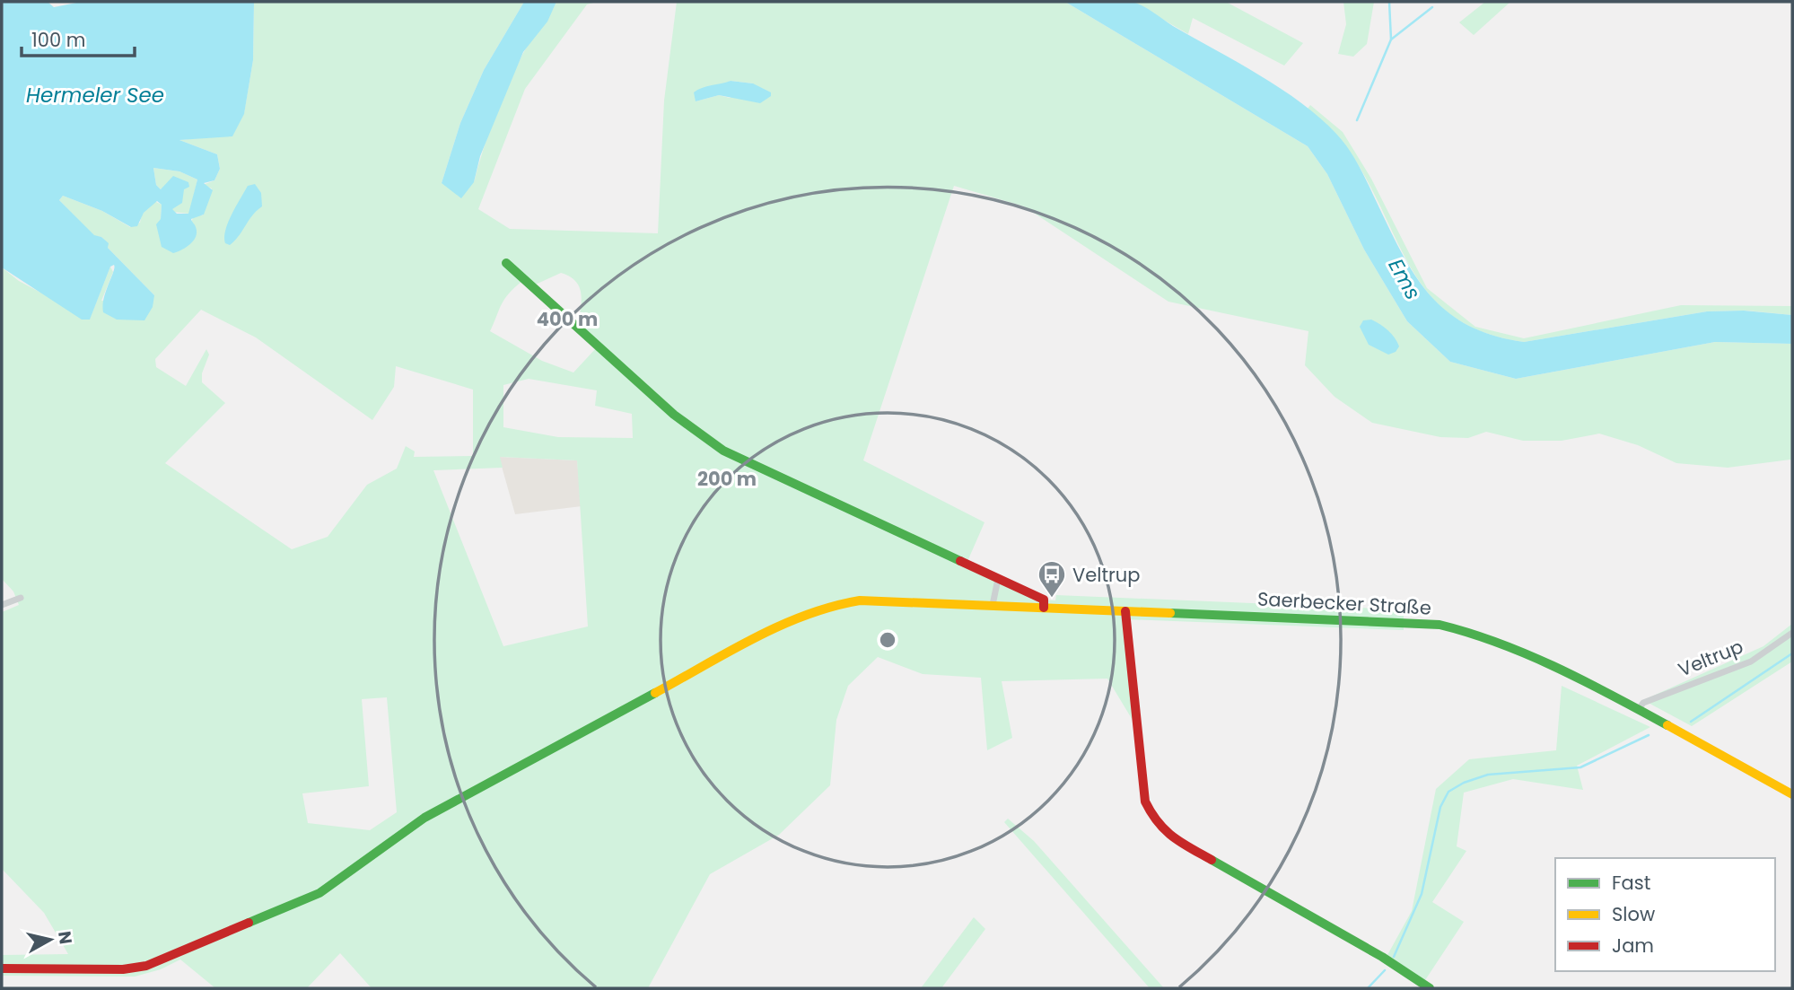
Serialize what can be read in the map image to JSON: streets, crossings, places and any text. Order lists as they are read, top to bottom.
{
  "streets": {
    "main road": ["Saerbecker Straße"],
    "street": ["Veltrup"]
  },
  "crossings": [
    ["Saerbecker Straße", "Veltrup"]
  ],
  "water": ["Hermeler See", "Ems"],
  "places": {
    "bus stop": ["Veltrup"]
  },
  "legend": ["Fast", "Slow", "Jam"],
  "scale_bar": "100 m",
  "north": "right",
  "rings": ["400 m", "200 m"]
}
